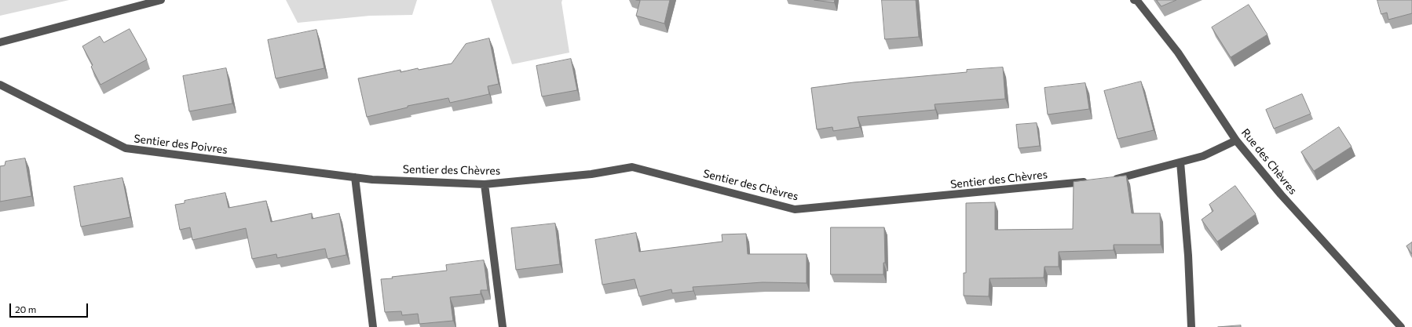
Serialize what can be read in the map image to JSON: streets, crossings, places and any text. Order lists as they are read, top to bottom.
{
  "streets": {
    "street": ["Sentier des Poivres", "Rue des Chèvres", "Sentier des Chèvres"]
  },
  "crossings": [
    ["Sentier des Poivres", "Sentier des Chèvres"]
  ],
  "scale_bar": "20 m"
}
